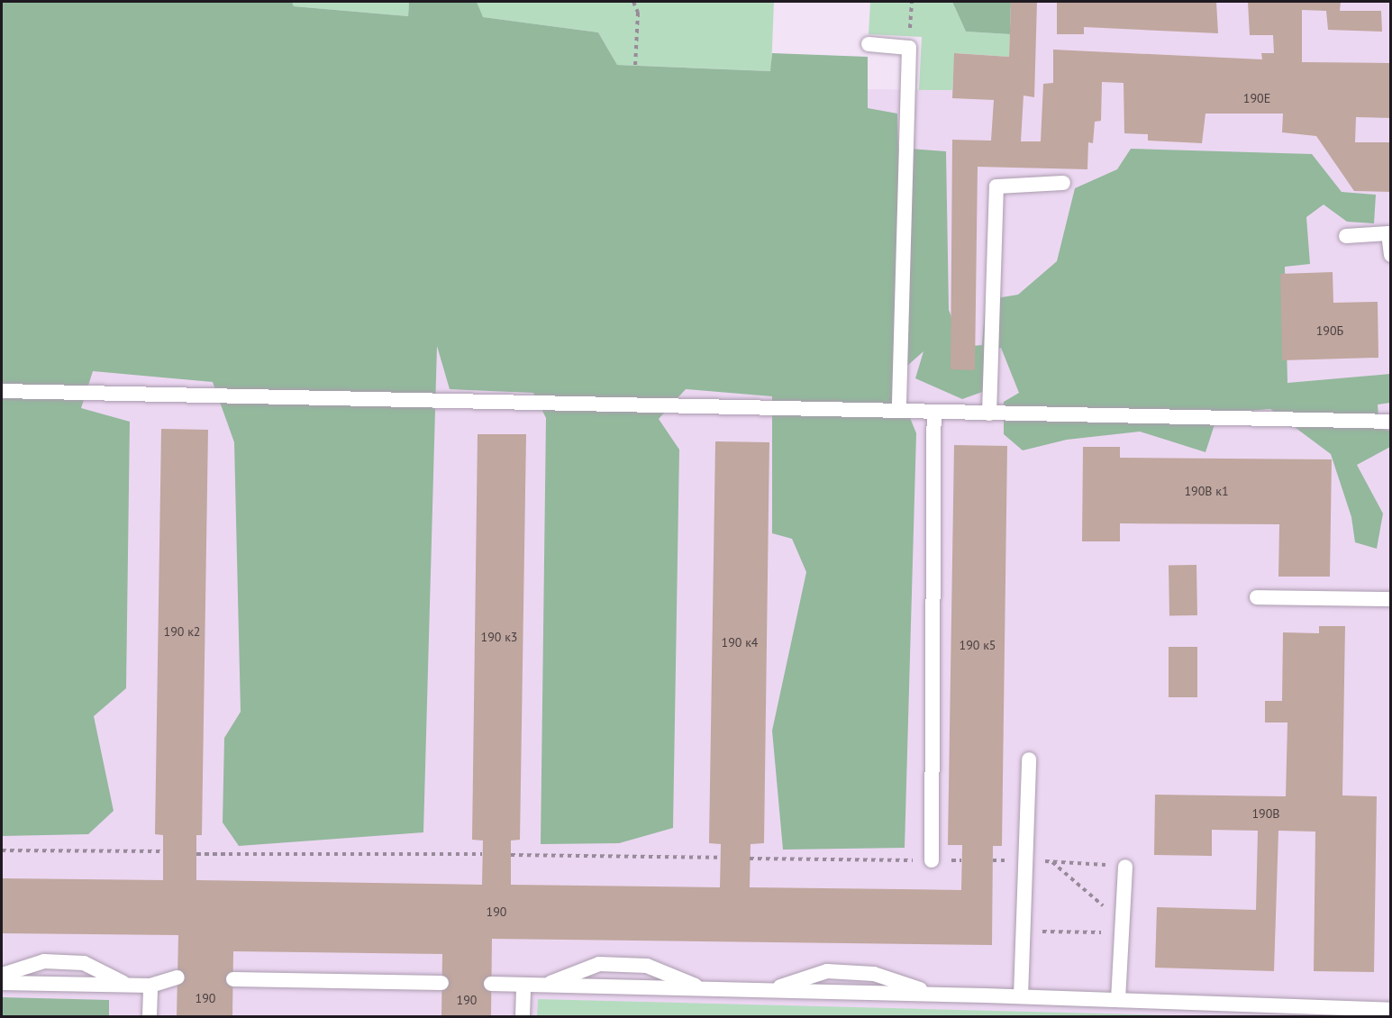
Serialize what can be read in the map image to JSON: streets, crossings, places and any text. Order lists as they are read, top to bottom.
{
  "house_numbers": [
    "190Е",
    "190Б",
    "190В к1",
    "190 к2",
    "190 к3",
    "190 к4",
    "190 к5",
    "190В",
    "190",
    "190",
    "190"
  ]
}
